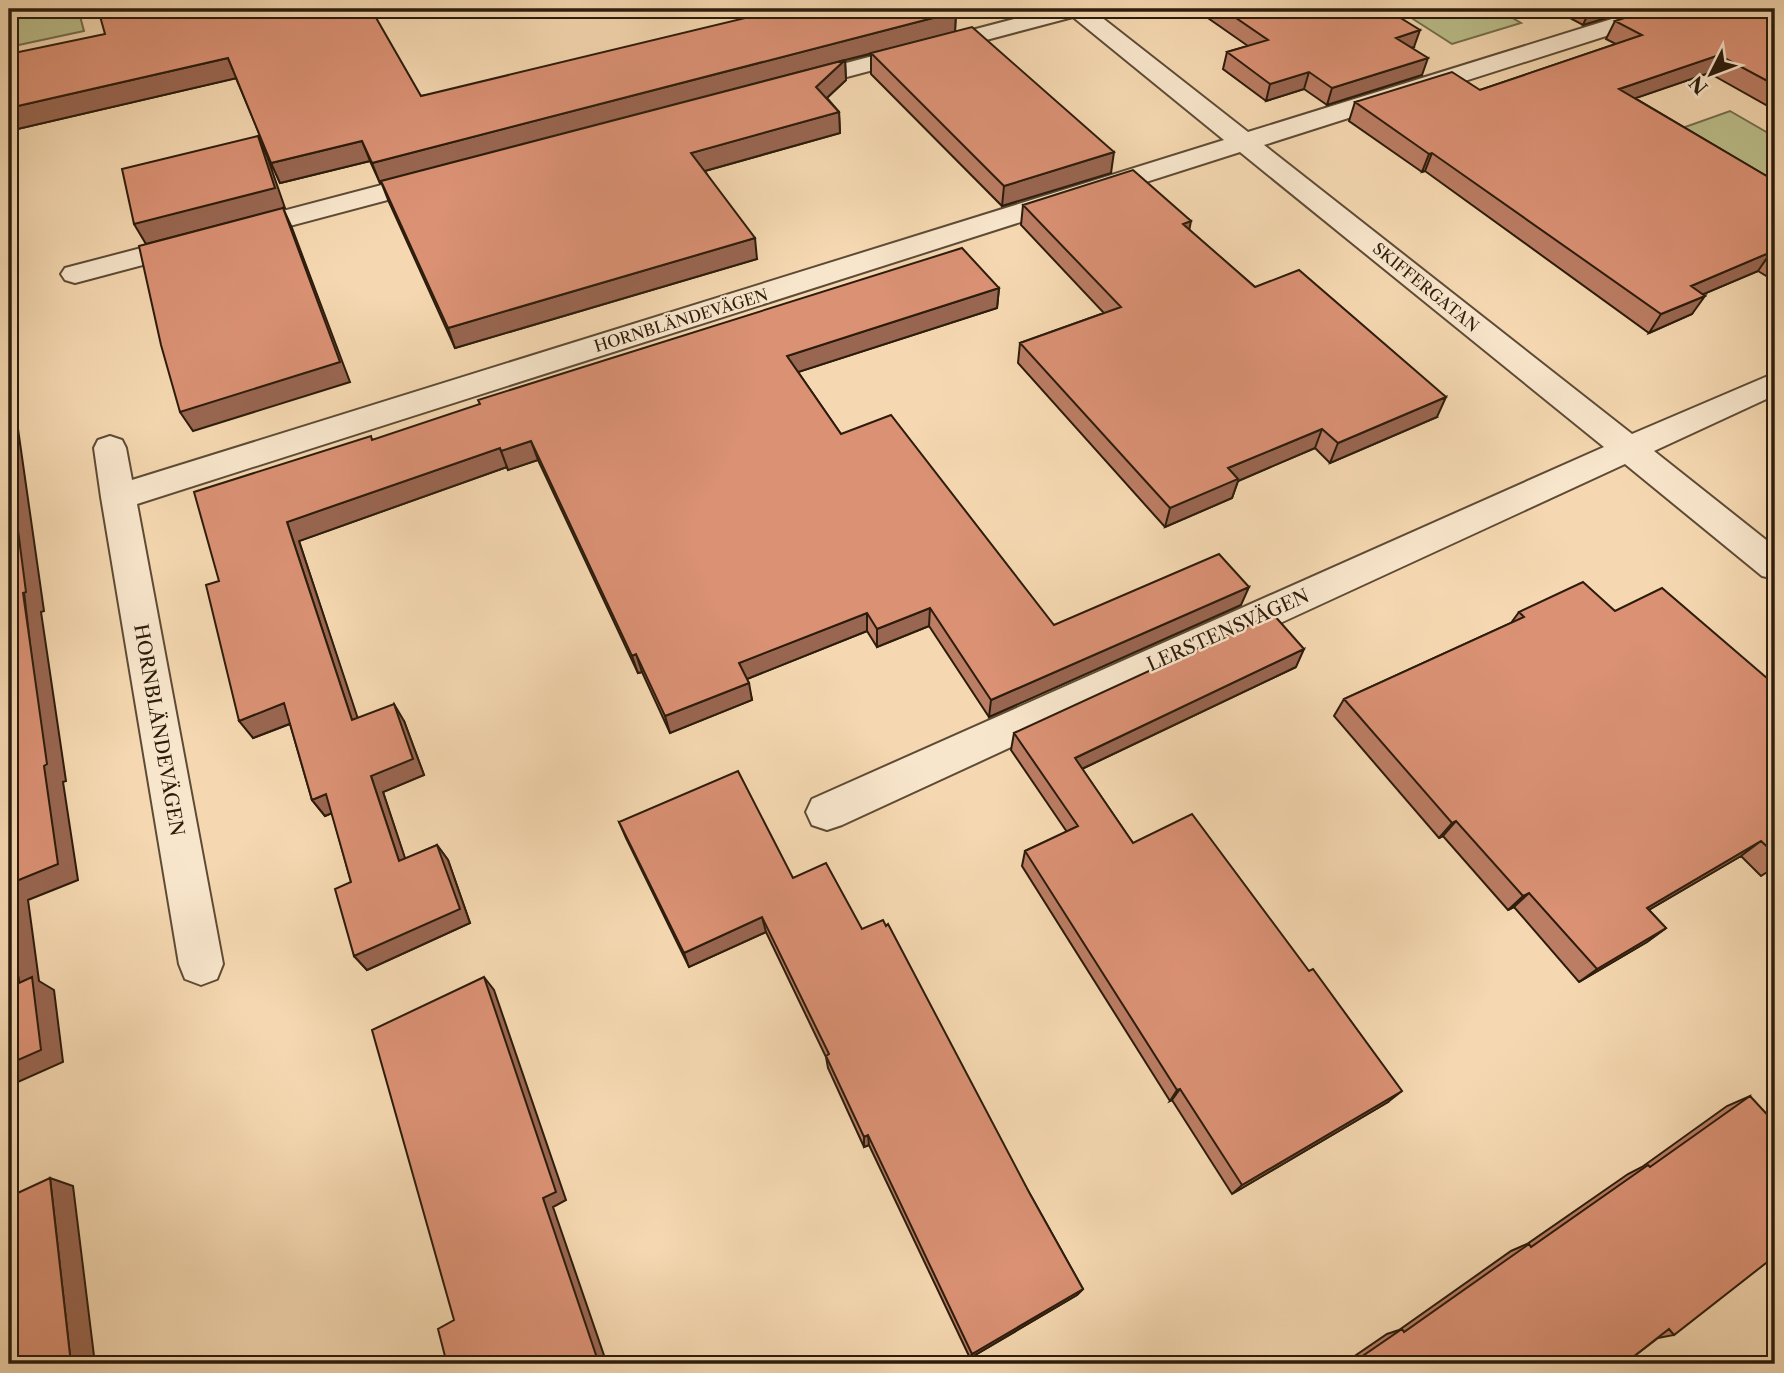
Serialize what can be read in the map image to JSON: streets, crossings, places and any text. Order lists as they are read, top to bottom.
{
  "streets": {
    "street": ["SKIFFERGATAN", "HORNBLÄNDEVÄGEN", "LERSTENSVÄGEN"]
  },
  "crossings": [
    ["SKIFFERGATAN", "HORNBLÄNDEVÄGEN"],
    ["SKIFFERGATAN", "LERSTENSVÄGEN"]
  ],
  "north": "bottom left"
}
